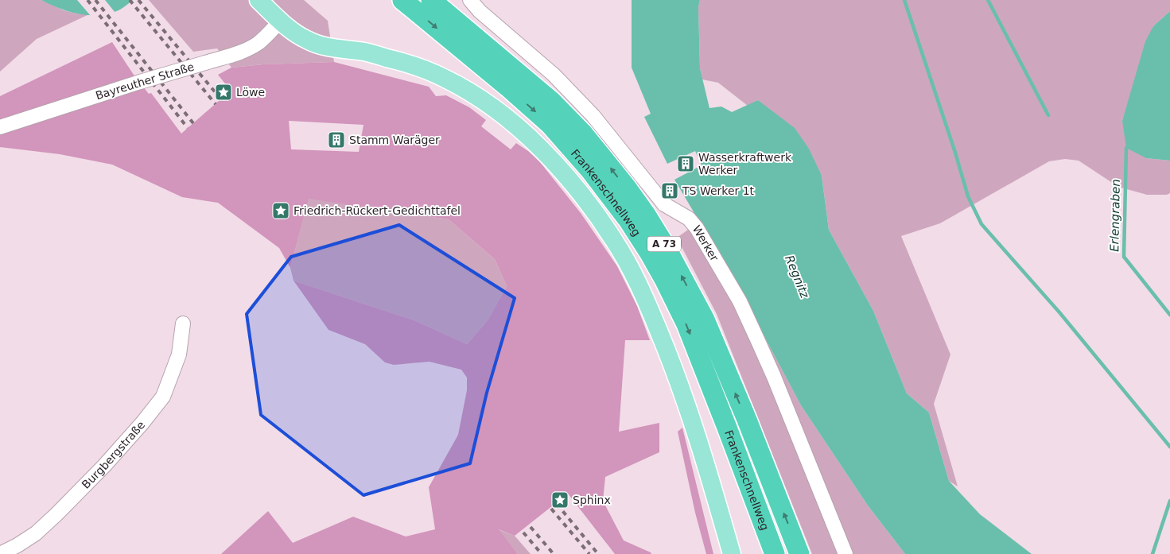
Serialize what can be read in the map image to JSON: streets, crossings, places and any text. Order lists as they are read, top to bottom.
{
  "streets": {
    "highway": ["Frankenschnellweg", "A 73"],
    "street": ["Bayreuther Straße", "Werker", "Burgbergstraße"]
  },
  "water": ["Erlengraben", "Regnitz"],
  "places": {
    "place": ["Löwe", "Friedrich-Rückert-Gedichttafel", "Sphinx"],
    "building": ["Stamm Waräger", "Wasserkraftwerk Werker", "TS Werker 1t"]
  }
}
